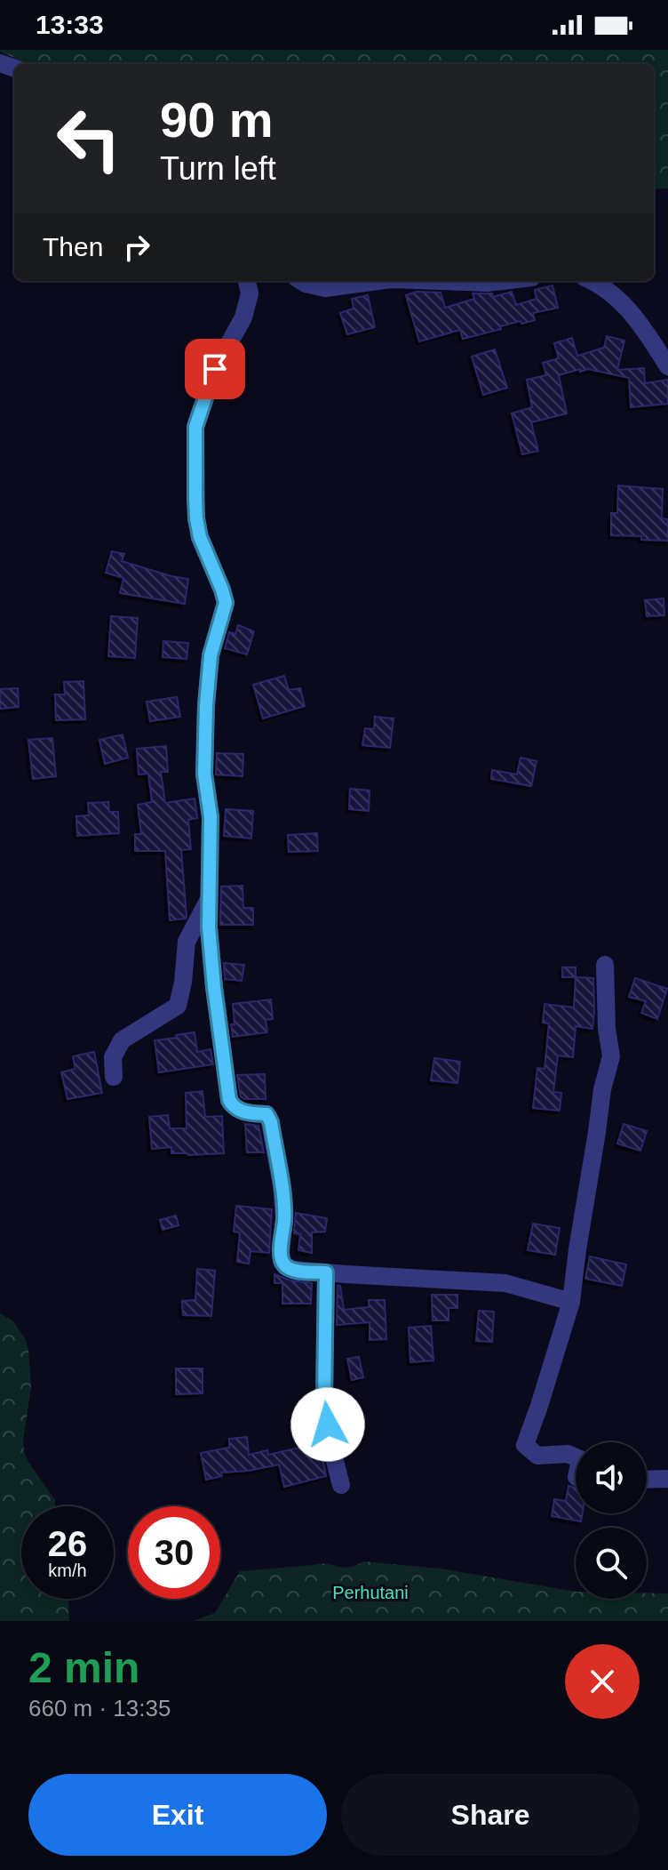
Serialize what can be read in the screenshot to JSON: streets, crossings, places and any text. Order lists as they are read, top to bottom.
{
  "parks": ["Perhutani"],
  "page": {
    "status": "13:33",
    "turn": ["90 m", "Turn left"],
    "then": "Then",
    "speed": "26 km/h",
    "limit": "30",
    "heading": ["2 min", "660 m · 13:35"],
    "buttons": ["Exit", "Share"]
  }
}
